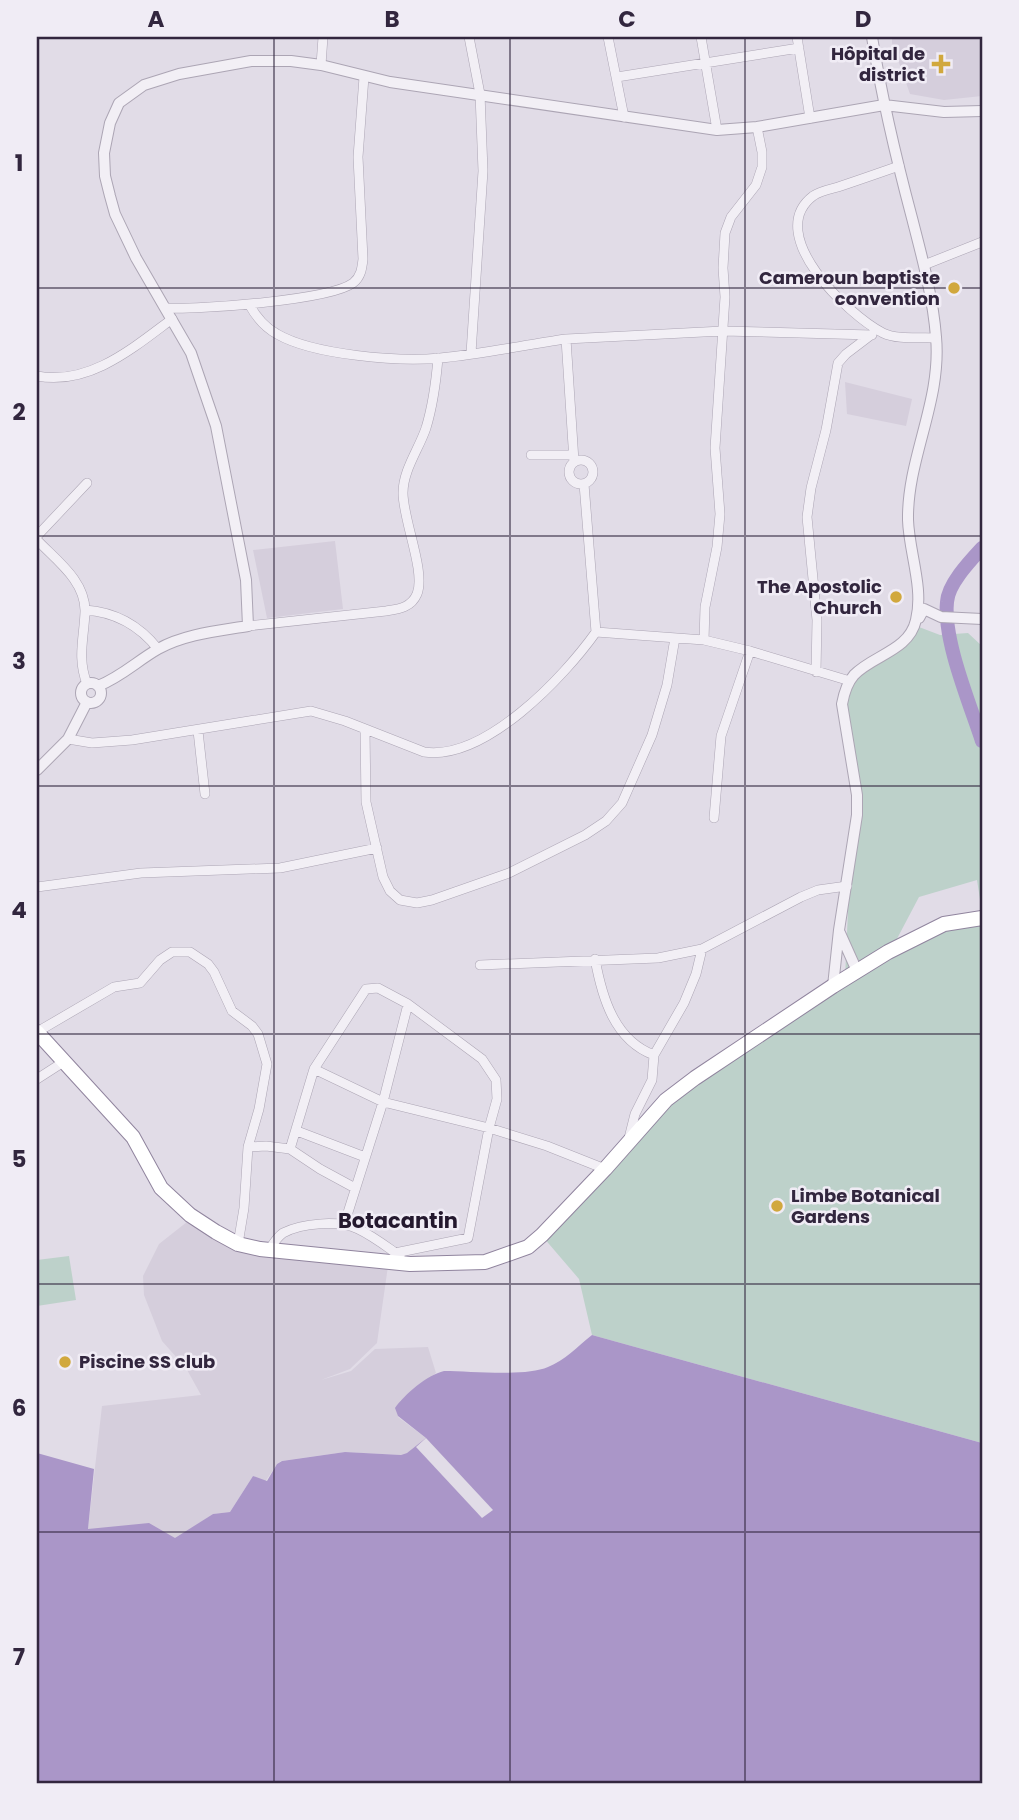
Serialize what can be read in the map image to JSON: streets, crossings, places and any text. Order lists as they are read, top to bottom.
{
  "districts": ["Botacantin"],
  "places": {
    "health": ["Hôpital de district"],
    "other": [
      "Cameroun baptiste convention",
      "The Apostolic Church",
      "Limbe Botanical Gardens",
      "Piscine SS club"
    ]
  },
  "grid": {
    "columns": [
      "A",
      "B",
      "C",
      "D"
    ],
    "rows": [
      "1",
      "2",
      "3",
      "4",
      "5",
      "6",
      "7"
    ]
  }
}
